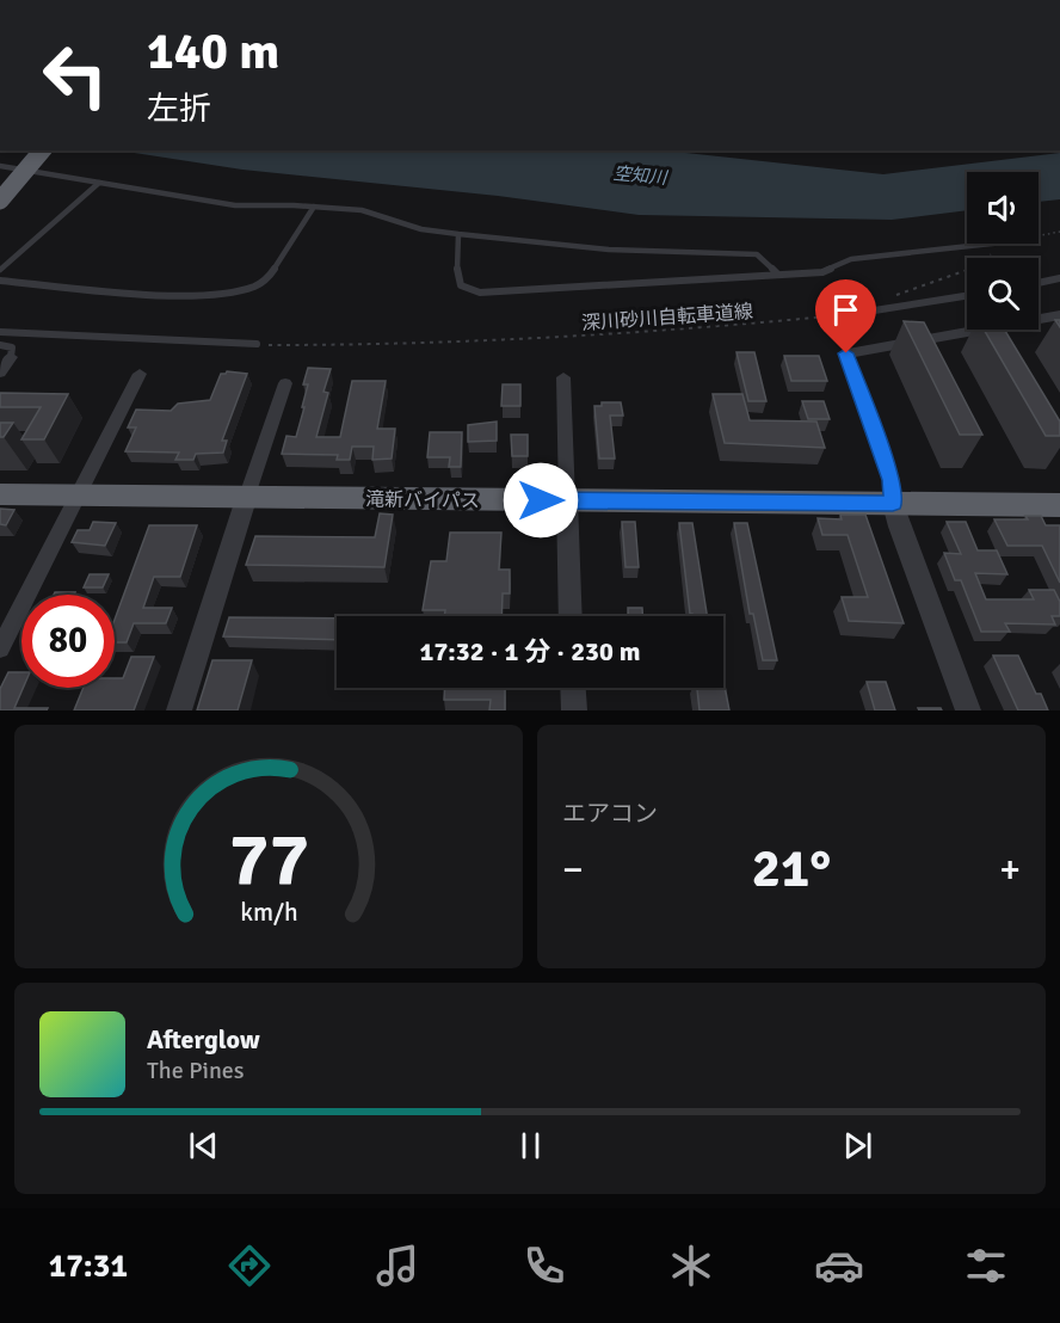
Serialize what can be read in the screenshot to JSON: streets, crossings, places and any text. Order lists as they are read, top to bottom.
{
  "streets": {
    "highway": ["滝新バイパス"],
    "path": ["深川砂川自転車道線"]
  },
  "water": ["空知川"],
  "page": {
    "turn": ["140 m", "左折"],
    "limit": "80",
    "trip": "17:32 · 1 分 · 230 m",
    "tile": "エアコン",
    "heat": ["−", "21°", "+"],
    "song": ["Afterglow", "The Pines"],
    "tabs": "17:31",
    "gauge": ["77", "km/h"]
  }
}
